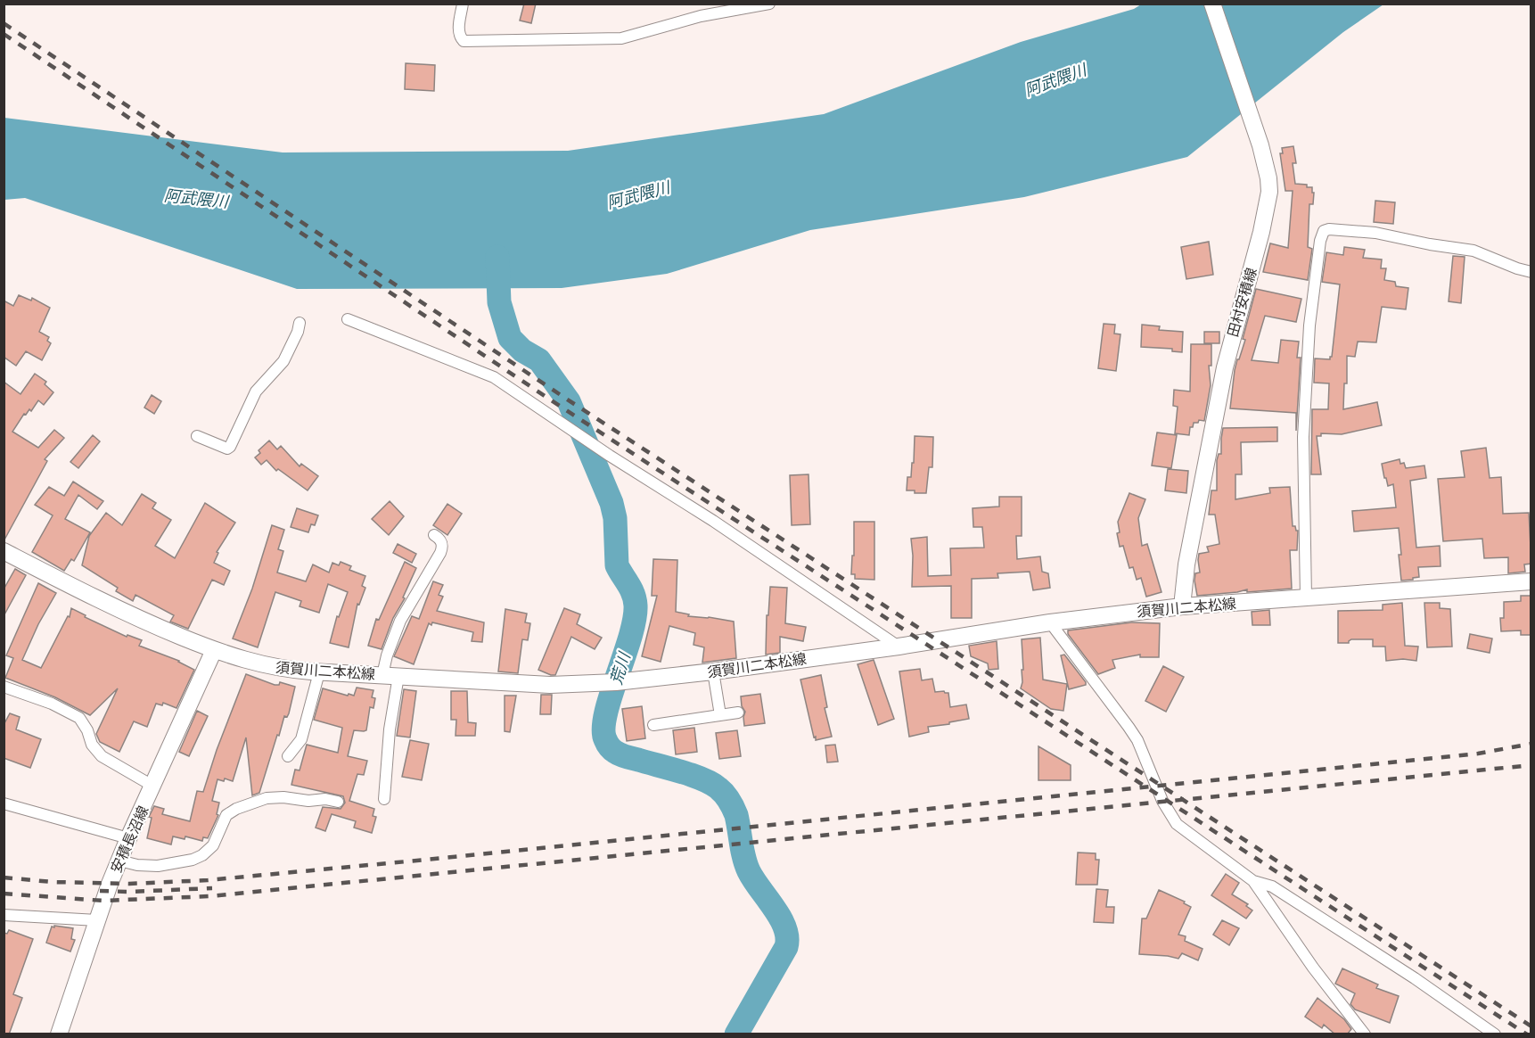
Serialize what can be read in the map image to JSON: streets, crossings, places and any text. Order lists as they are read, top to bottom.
{
  "streets": {
    "main road": ["田村安積線", "須賀川二本松線", "安積長沼線"]
  },
  "crossings": [
    ["田村安積線", "須賀川二本松線"],
    ["須賀川二本松線", "安積長沼線"]
  ],
  "water": ["阿武隈川", "荒川"]
}
